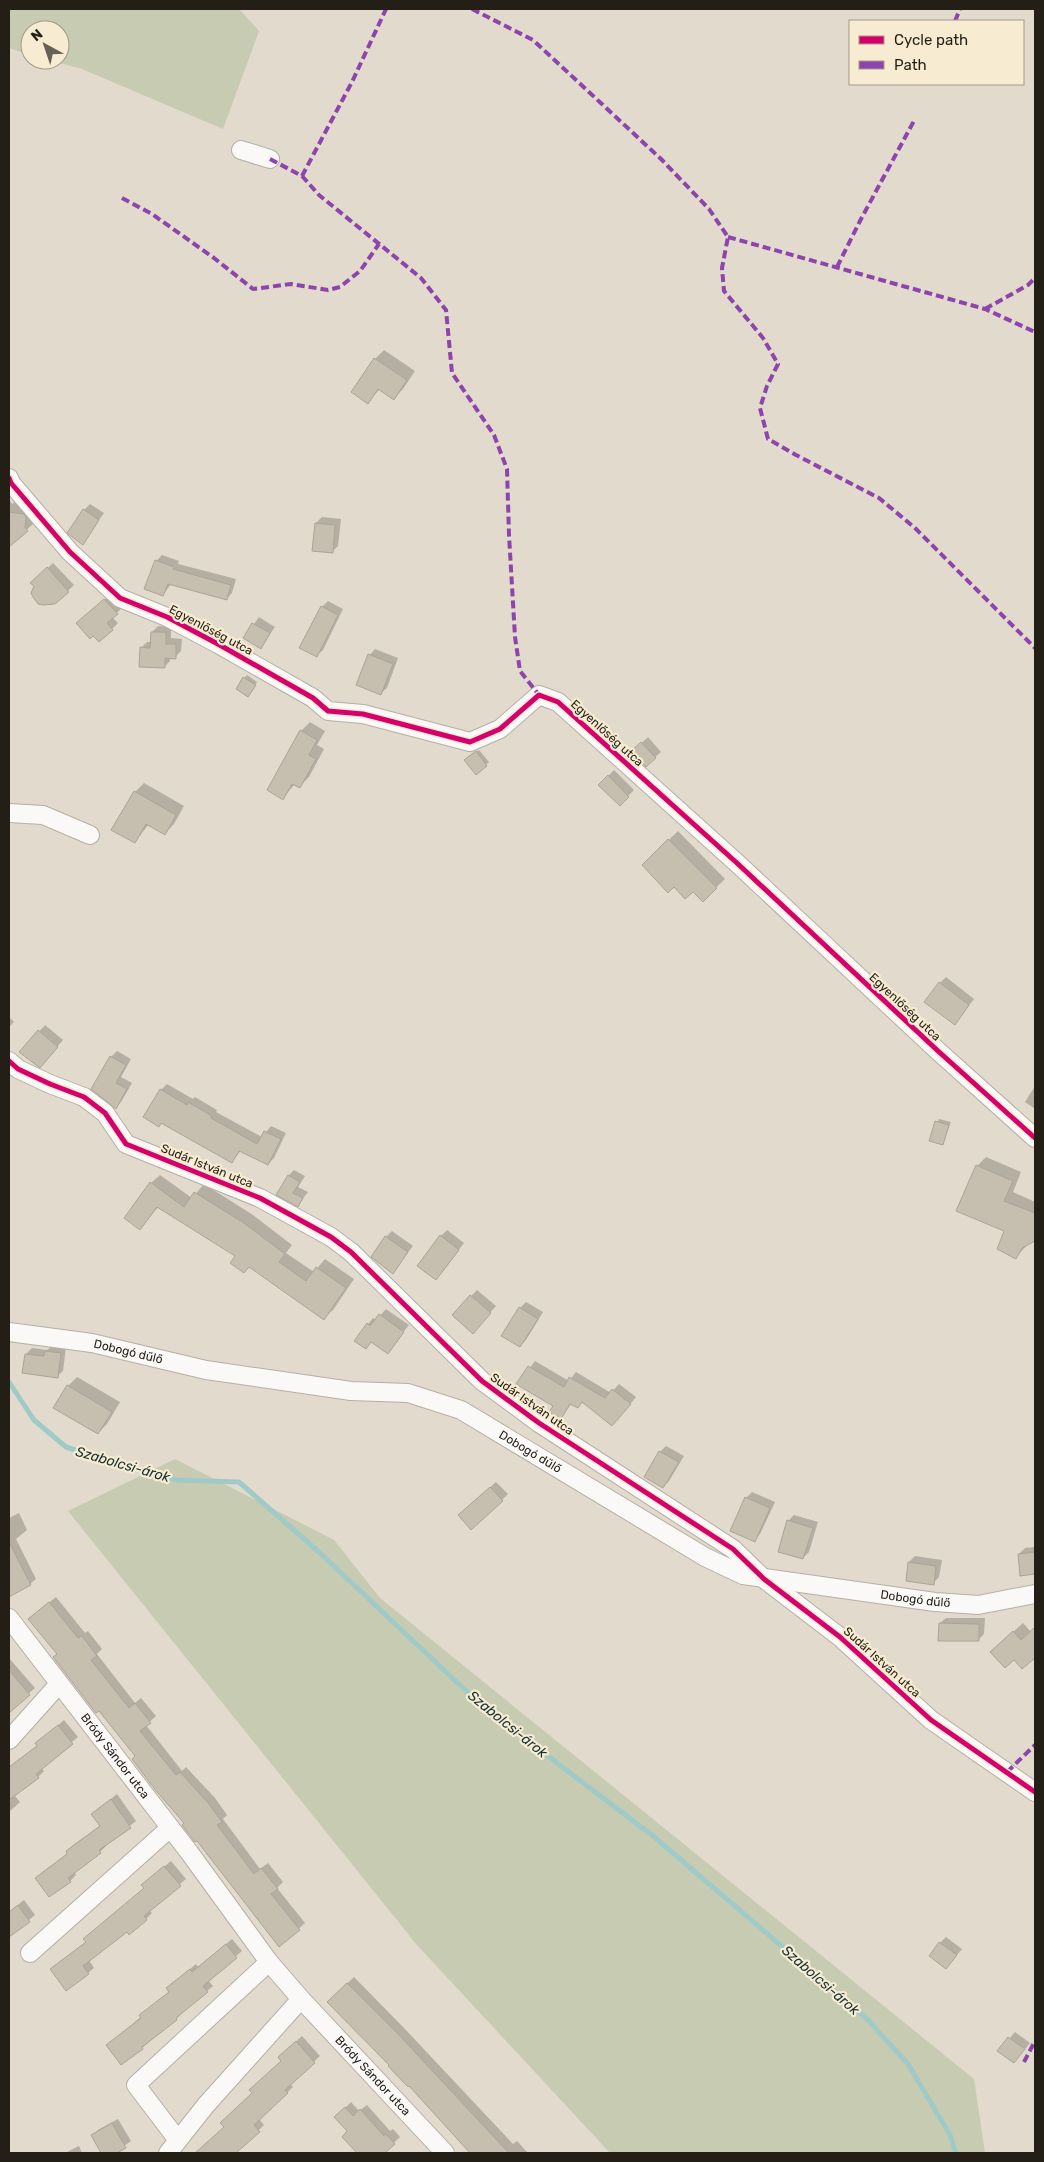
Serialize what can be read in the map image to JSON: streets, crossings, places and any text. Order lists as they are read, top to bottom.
{
  "streets": {
    "street": [
      "Egyenlőség utca",
      "Sudár István utca",
      "Dobogó dűlő",
      "Bródy Sándor utca"
    ]
  },
  "crossings": [
    ["Sudár István utca", "Dobogó dűlő"]
  ],
  "water": ["Szabolcsi-árok"],
  "legend": ["Cycle path", "Path"],
  "north": "top left"
}
